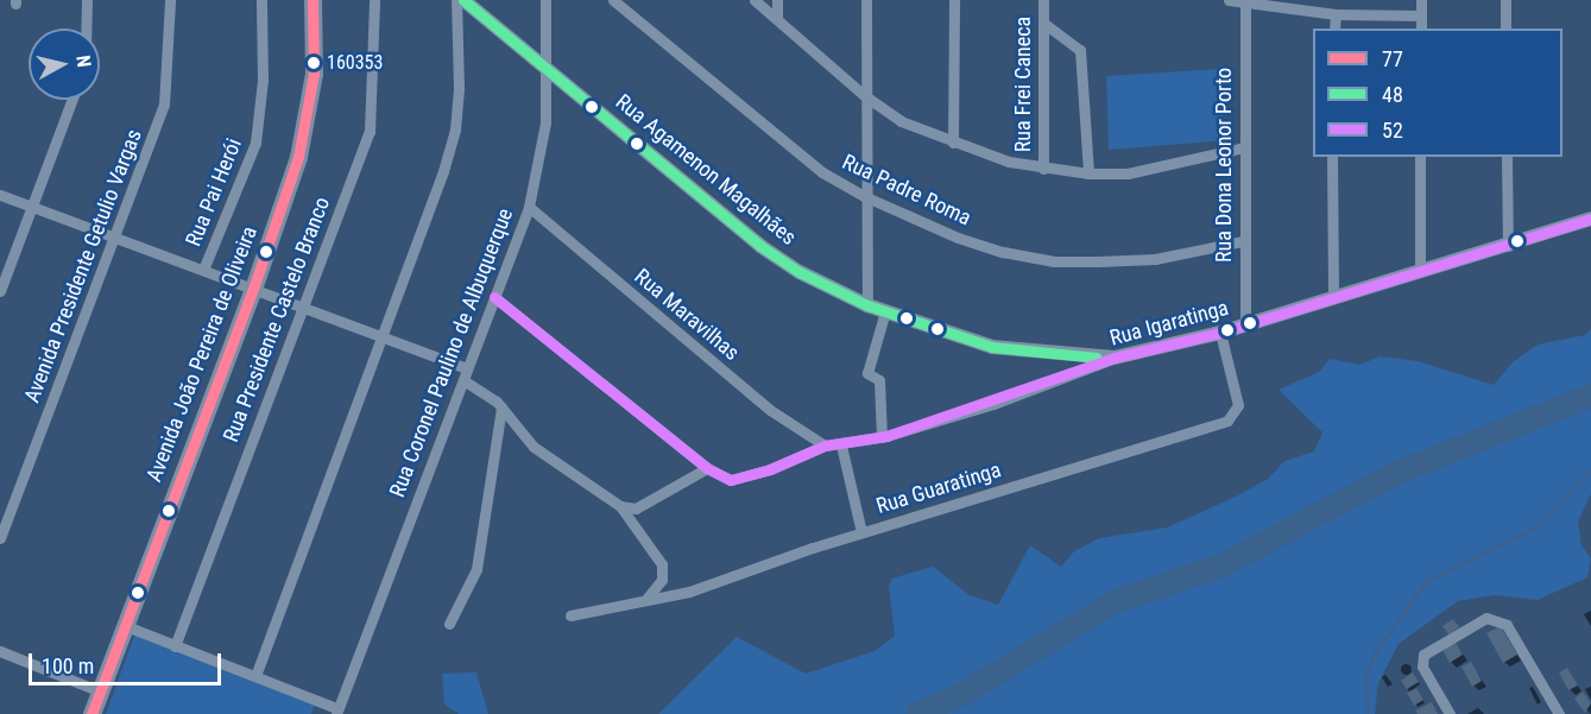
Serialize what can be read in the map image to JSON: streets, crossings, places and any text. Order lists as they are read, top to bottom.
{
  "streets": {
    "main road": ["Avenida João Pereira de Oliveira"],
    "street": [
      "Rua Frei Caneca",
      "Rua Dona Leonor Porto",
      "Rua Agamenon Magalhães",
      "Rua Padre Roma",
      "Rua Pai Herói",
      "Avenida Presidente Getulio Vargas",
      "Rua Maravilhas",
      "Rua Presidente Castelo Branco",
      "Rua Igaratinga",
      "Rua Coronel Paulino de Albuquerque",
      "Rua Guaratinga"
    ]
  },
  "crossings": [
    ["Rua Dona Leonor Porto", "Rua Padre Roma"],
    ["Rua Dona Leonor Porto", "Rua Igaratinga"],
    ["Rua Agamenon Magalhães", "Rua Igaratinga"],
    ["Rua Agamenon Magalhães", "Rua Coronel Paulino de Albuquerque"],
    ["Rua Maravilhas", "Rua Igaratinga"],
    ["Rua Maravilhas", "Rua Coronel Paulino de Albuquerque"],
    ["Rua Igaratinga", "Rua Guaratinga"]
  ],
  "places": ["160353"],
  "lines": ["transit line 77", "transit line 48", "transit line 52"],
  "legend": ["77", "48", "52"],
  "scale_bar": "100 m",
  "north": "right"
}
